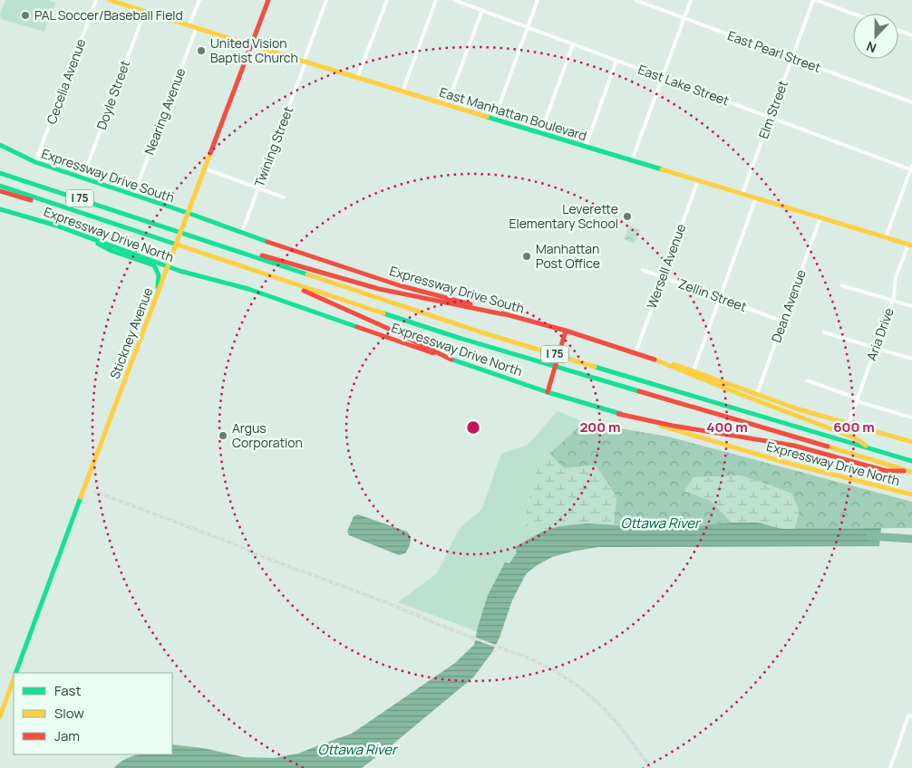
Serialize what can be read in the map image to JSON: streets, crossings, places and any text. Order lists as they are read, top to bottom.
{
  "streets": {
    "main road": [
      "East Manhattan Boulevard",
      "Expressway Drive South",
      "I 75",
      "Expressway Drive North",
      "Stickney Avenue"
    ],
    "street": [
      "East Pearl Street",
      "Cecelia Avenue",
      "East Lake Street",
      "Doyle Street",
      "Elm Street",
      "Nearing Avenue",
      "Twining Street",
      "Wersell Avenue",
      "Zellin Street",
      "Dean Avenue",
      "Aria Drive"
    ]
  },
  "crossings": [
    ["East Pearl Street", "Elm Street"],
    ["Cecelia Avenue", "Expressway Drive South"],
    ["East Lake Street", "Elm Street"],
    ["Doyle Street", "East Manhattan Boulevard"],
    ["Doyle Street", "Expressway Drive South"],
    ["Elm Street", "East Manhattan Boulevard"],
    ["Nearing Avenue", "East Manhattan Boulevard"],
    ["Nearing Avenue", "Expressway Drive South"],
    ["East Manhattan Boulevard", "Twining Street"],
    ["East Manhattan Boulevard", "Wersell Avenue"],
    ["East Manhattan Boulevard", "Dean Avenue"],
    ["East Manhattan Boulevard", "Stickney Avenue"],
    ["East Manhattan Boulevard", "Aria Drive"],
    ["Twining Street", "Expressway Drive South"],
    ["Expressway Drive South", "Wersell Avenue"],
    ["Expressway Drive South", "Dean Avenue"],
    ["Expressway Drive South", "Stickney Avenue"],
    ["Expressway Drive South", "Aria Drive"],
    ["Expressway Drive North", "Stickney Avenue"],
    ["Wersell Avenue", "Zellin Street"],
    ["Zellin Street", "Dean Avenue"]
  ],
  "water": ["Ottawa River"],
  "places": [
    "PAL Soccer/Baseball Field",
    "United Vision Baptist Church",
    "Leverette Elementary School",
    "Manhattan Post Office",
    "Argus Corporation"
  ],
  "legend": ["Fast", "Slow", "Jam"],
  "north": "bottom",
  "rings": ["200 m", "400 m", "600 m"]
}
